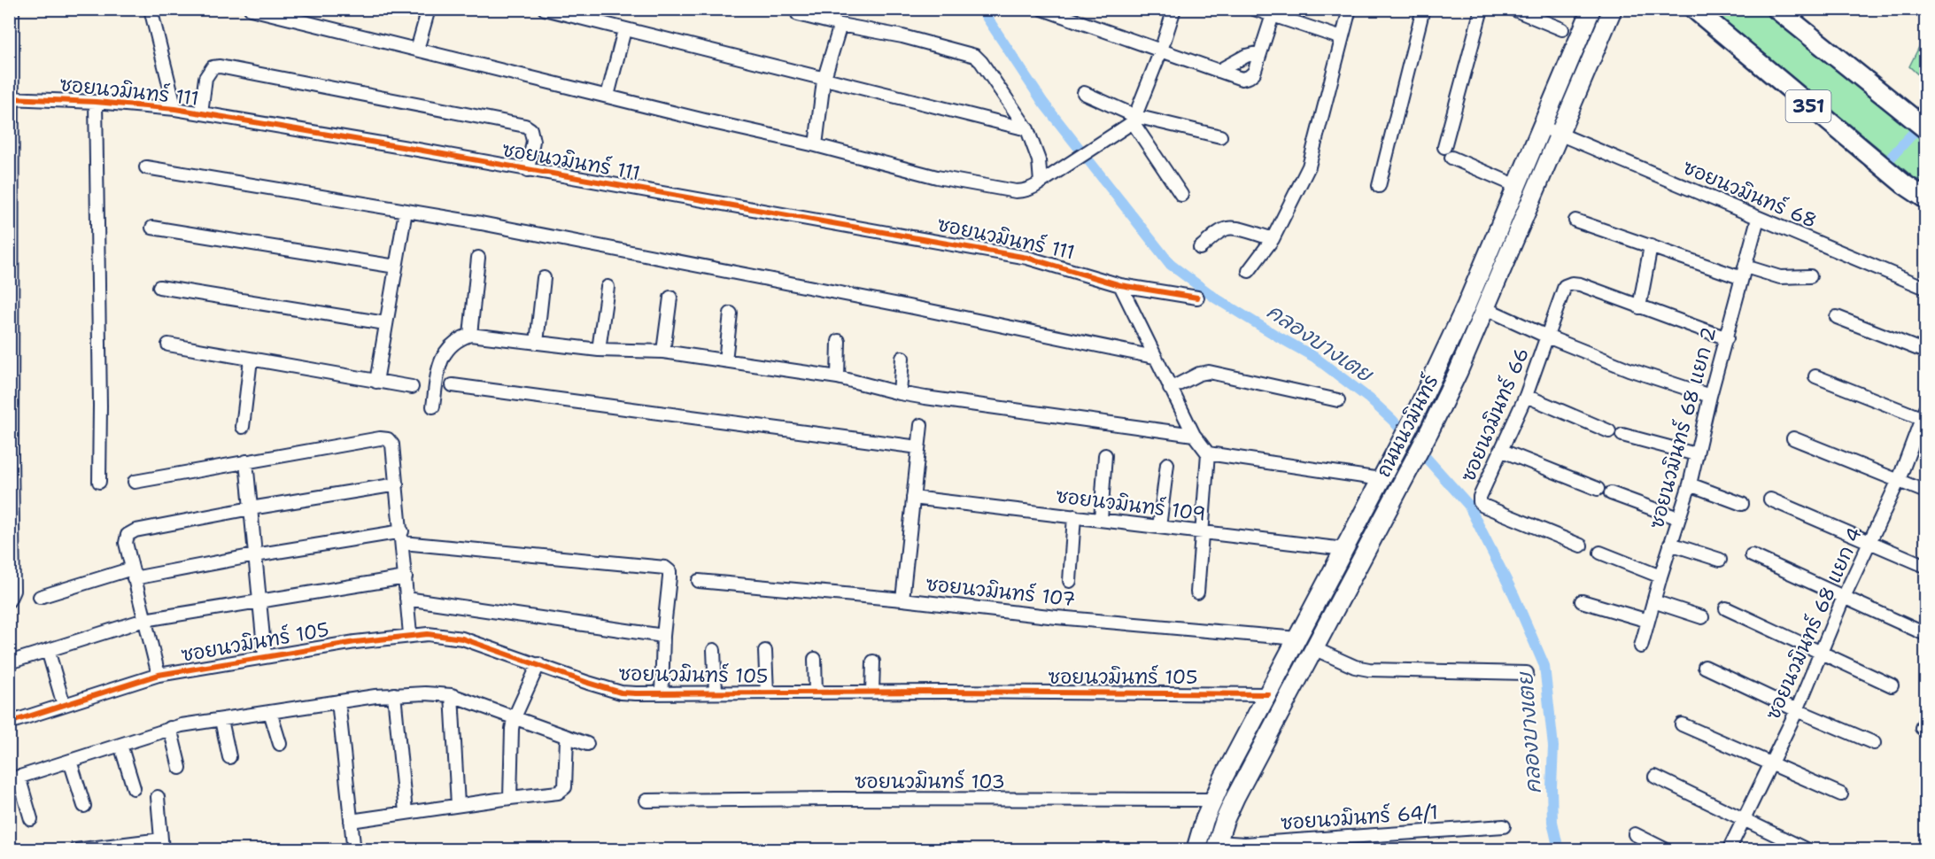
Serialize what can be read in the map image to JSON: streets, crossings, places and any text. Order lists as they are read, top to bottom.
{
  "streets": {
    "main road": ["351", "ถนนนวมินทร์"],
    "street": [
      "ซอยนวมินทร์ 111",
      "ซอยนวมินทร์ 68",
      "ซอยนวมินทร์ 66",
      "ซอยนวมินทร์ 68 แยก 2",
      "ซอยนวมินทร์ 109",
      "ซอยนวมินทร์ 107",
      "ซอยนวมินทร์ 68 แยก 4",
      "ซอยนวมินทร์ 105",
      "ซอยนวมินทร์ 103",
      "ซอยนวมินทร์ 64/1"
    ]
  },
  "crossings": [
    ["ซอยนวมินทร์ 68", "ถนนนวมินทร์"],
    ["ซอยนวมินทร์ 68", "ซอยนวมินทร์ 68 แยก 2"],
    ["ซอยนวมินทร์ 66", "ถนนนวมินทร์"],
    ["ถนนนวมินทร์", "ซอยนวมินทร์ 109"],
    ["ถนนนวมินทร์", "ซอยนวมินทร์ 107"],
    ["ถนนนวมินทร์", "ซอยนวมินทร์ 105"],
    ["ถนนนวมินทร์", "ซอยนวมินทร์ 103"],
    ["ถนนนวมินทร์", "ซอยนวมินทร์ 64/1"]
  ],
  "water": ["คลองบางเตย"]
}
